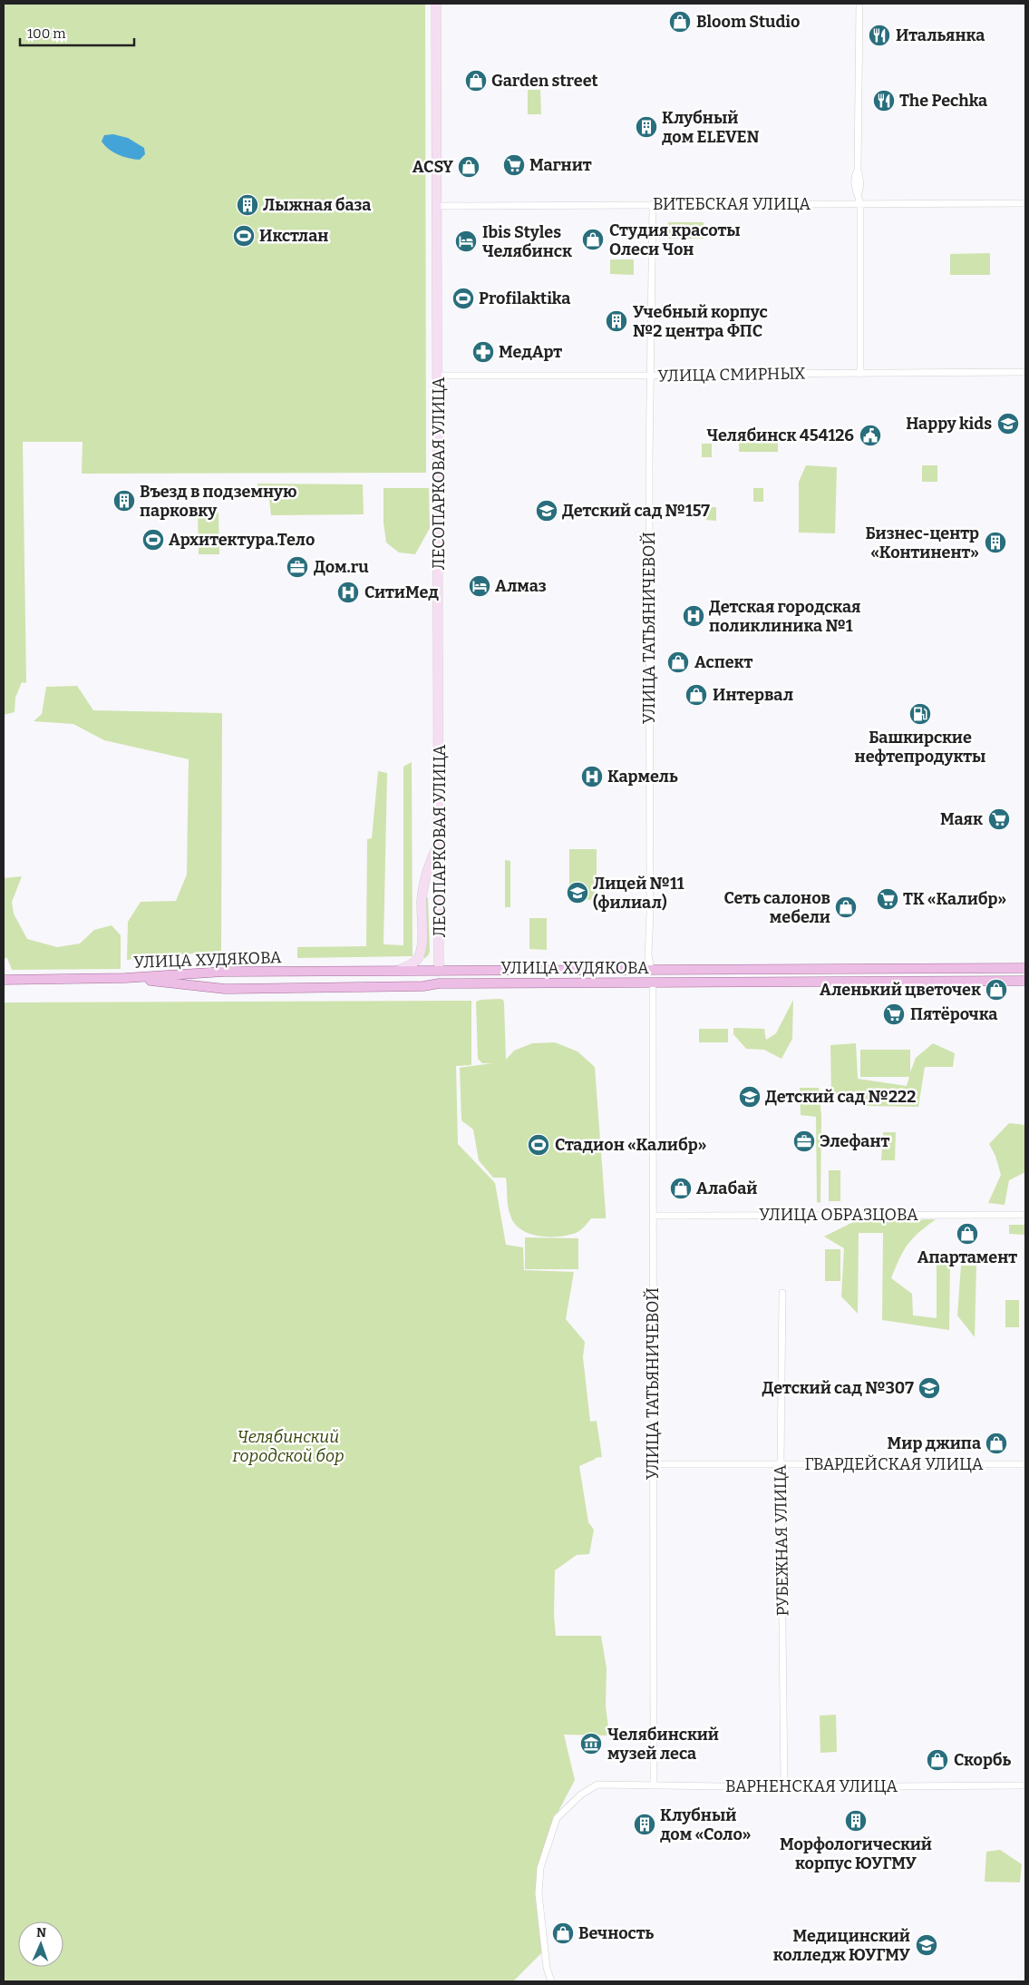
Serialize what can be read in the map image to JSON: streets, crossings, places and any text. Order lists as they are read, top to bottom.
{
  "streets": {
    "main road": ["ЛЕСОПАРКОВАЯ УЛИЦА", "УЛИЦА ХУДЯКОВА"],
    "street": [
      "ВИТЕБСКАЯ УЛИЦА",
      "УЛИЦА СМИРНЫХ",
      "УЛИЦА ТАТЬЯНИЧЕВОЙ",
      "УЛИЦА ОБРАЗЦОВА",
      "ГВАРДЕЙСКАЯ УЛИЦА",
      "РУБЕЖНАЯ УЛИЦА",
      "ВАРНЕНСКАЯ УЛИЦА"
    ]
  },
  "crossings": [
    ["ВИТЕБСКАЯ УЛИЦА", "ЛЕСОПАРКОВАЯ УЛИЦА"],
    ["ВИТЕБСКАЯ УЛИЦА", "УЛИЦА ТАТЬЯНИЧЕВОЙ"],
    ["УЛИЦА СМИРНЫХ", "ЛЕСОПАРКОВАЯ УЛИЦА"],
    ["УЛИЦА СМИРНЫХ", "УЛИЦА ТАТЬЯНИЧЕВОЙ"],
    ["ЛЕСОПАРКОВАЯ УЛИЦА", "УЛИЦА ХУДЯКОВА"],
    ["УЛИЦА ТАТЬЯНИЧЕВОЙ", "УЛИЦА ХУДЯКОВА"],
    ["УЛИЦА ТАТЬЯНИЧЕВОЙ", "УЛИЦА ОБРАЗЦОВА"],
    ["УЛИЦА ТАТЬЯНИЧЕВОЙ", "ГВАРДЕЙСКАЯ УЛИЦА"],
    ["УЛИЦА ТАТЬЯНИЧЕВОЙ", "ВАРНЕНСКАЯ УЛИЦА"],
    ["ГВАРДЕЙСКАЯ УЛИЦА", "РУБЕЖНАЯ УЛИЦА"],
    ["РУБЕЖНАЯ УЛИЦА", "ВАРНЕНСКАЯ УЛИЦА"]
  ],
  "parks": ["Челябинский городской бор"],
  "places": {
    "shop": [
      "Bloom Studio",
      "Garden street",
      "ACSY",
      "Студия красоты Олеси Чон",
      "Аспект",
      "Интервал",
      "Сеть салонов мебели",
      "Аленький цветочек",
      "Алабай",
      "Апартамент",
      "Мир джипа",
      "Скорбь",
      "Вечность"
    ],
    "restaurant": ["Итальянка", "The Pechka"],
    "building": [
      "Клубный дом ELEVEN",
      "Лыжная база",
      "Учебный корпус №2 центра ФПС",
      "Въезд в подземную парковку",
      "Бизнес-центр «Континент»",
      "Морфологический корпус ЮУГМУ",
      "Клубный дом «Соло»"
    ],
    "supermarket": [
      "Магнит",
      "Маяк",
      "ТК «Калибр»",
      "Пятёрочка"
    ],
    "sports": [
      "Икстлан",
      "Profilaktika",
      "Архитектура.Тело",
      "Стадион «Калибр»"
    ],
    "hotel": ["Ibis Styles Челябинск", "Алмаз"],
    "pharmacy": ["МедАрт"],
    "school or university": [
      "Happy kids",
      "Детский сад №157",
      "Лицей №11 (филиал)",
      "Детский сад №222",
      "Детский сад №307",
      "Медицинский колледж ЮУГМУ"
    ],
    "public building": ["Челябинск 454126"],
    "office": ["Дом.ru", "Элефант"],
    "hospital": ["СитиМед", "Детская городская поликлиника №1", "Кармель"],
    "fuel station": ["Башкирские нефтепродукты"],
    "museum": ["Челябинский музей леса"]
  },
  "scale_bar": "100 m",
  "north": "top"
}
